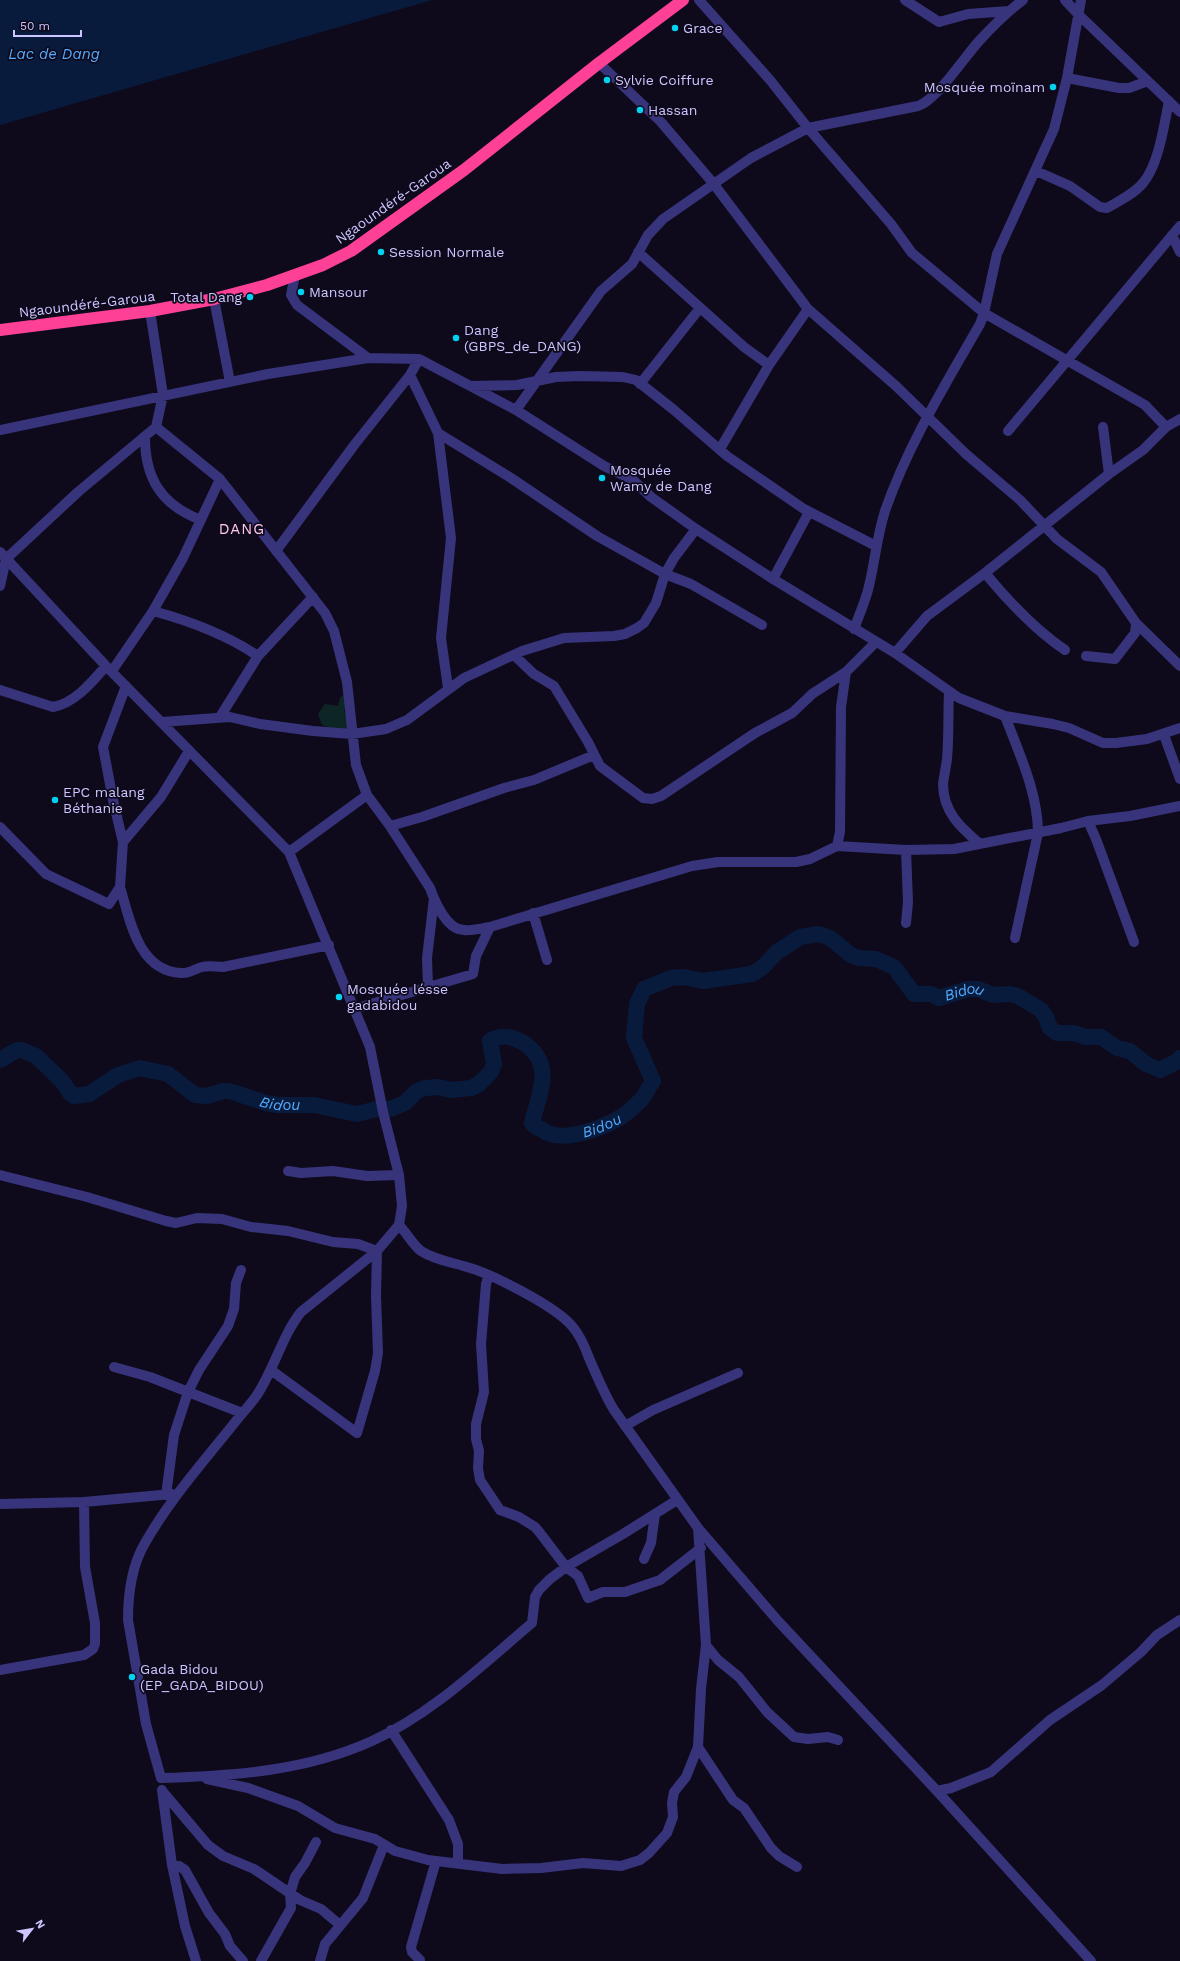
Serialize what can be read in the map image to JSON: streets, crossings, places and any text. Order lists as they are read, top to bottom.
{
  "streets": {
    "highway": ["Ngaoundéré-Garoua"]
  },
  "districts": ["DANG"],
  "water": ["Lac de Dang", "Bidou"],
  "places": [
    "Grace",
    "Sylvie Coiffure",
    "Mosquée moïnam",
    "Hassan",
    "Session Normale",
    "Mansour",
    "Total Dang",
    "Dang (GBPS_de_DANG)",
    "Mosquée Wamy de Dang",
    "EPC malang Béthanie",
    "Mosquée lésse gadabidou",
    "Gada Bidou (EP_GADA_BIDOU)"
  ],
  "scale_bar": "50 m",
  "north": "top right"
}
